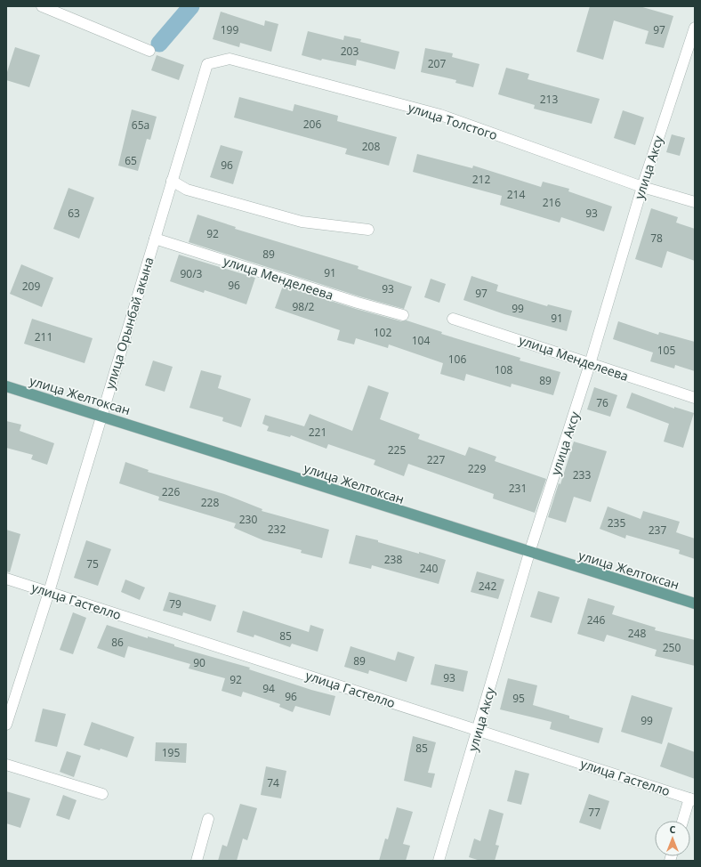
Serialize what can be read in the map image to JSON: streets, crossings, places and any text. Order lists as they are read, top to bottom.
{
  "streets": {
    "main road": ["улица Желтоксан"],
    "street": [
      "улица Толстого",
      "улица Аксу",
      "улица Менделеева",
      "улица Орынбай акына",
      "улица Гастелло"
    ]
  },
  "crossings": [
    ["улица Толстого", "улица Аксу"],
    ["улица Толстого", "улица Орынбай акына"],
    ["улица Аксу", "улица Менделеева"],
    ["улица Аксу", "улица Желтоксан"],
    ["улица Аксу", "улица Гастелло"],
    ["улица Менделеева", "улица Орынбай акына"],
    ["улица Орынбай акына", "улица Желтоксан"],
    ["улица Орынбай акына", "улица Гастелло"]
  ],
  "house_numbers": [
    "199",
    "97",
    "203",
    "207",
    "213",
    "206",
    "65а",
    "208",
    "65",
    "96",
    "212",
    "214",
    "216",
    "63",
    "93",
    "92",
    "78",
    "89",
    "91",
    "90/3",
    "96",
    "209",
    "93",
    "97",
    "98/2",
    "99",
    "91",
    "102",
    "211",
    "104",
    "105",
    "106",
    "108",
    "89",
    "76",
    "221",
    "225",
    "227",
    "229",
    "233",
    "231",
    "226",
    "228",
    "230",
    "235",
    "232",
    "237",
    "238",
    "75",
    "240",
    "242",
    "79",
    "246",
    "248",
    "85",
    "86",
    "250",
    "89",
    "90",
    "93",
    "92",
    "94",
    "96",
    "95",
    "99",
    "85",
    "195",
    "74",
    "77"
  ],
  "north": "top"
}
